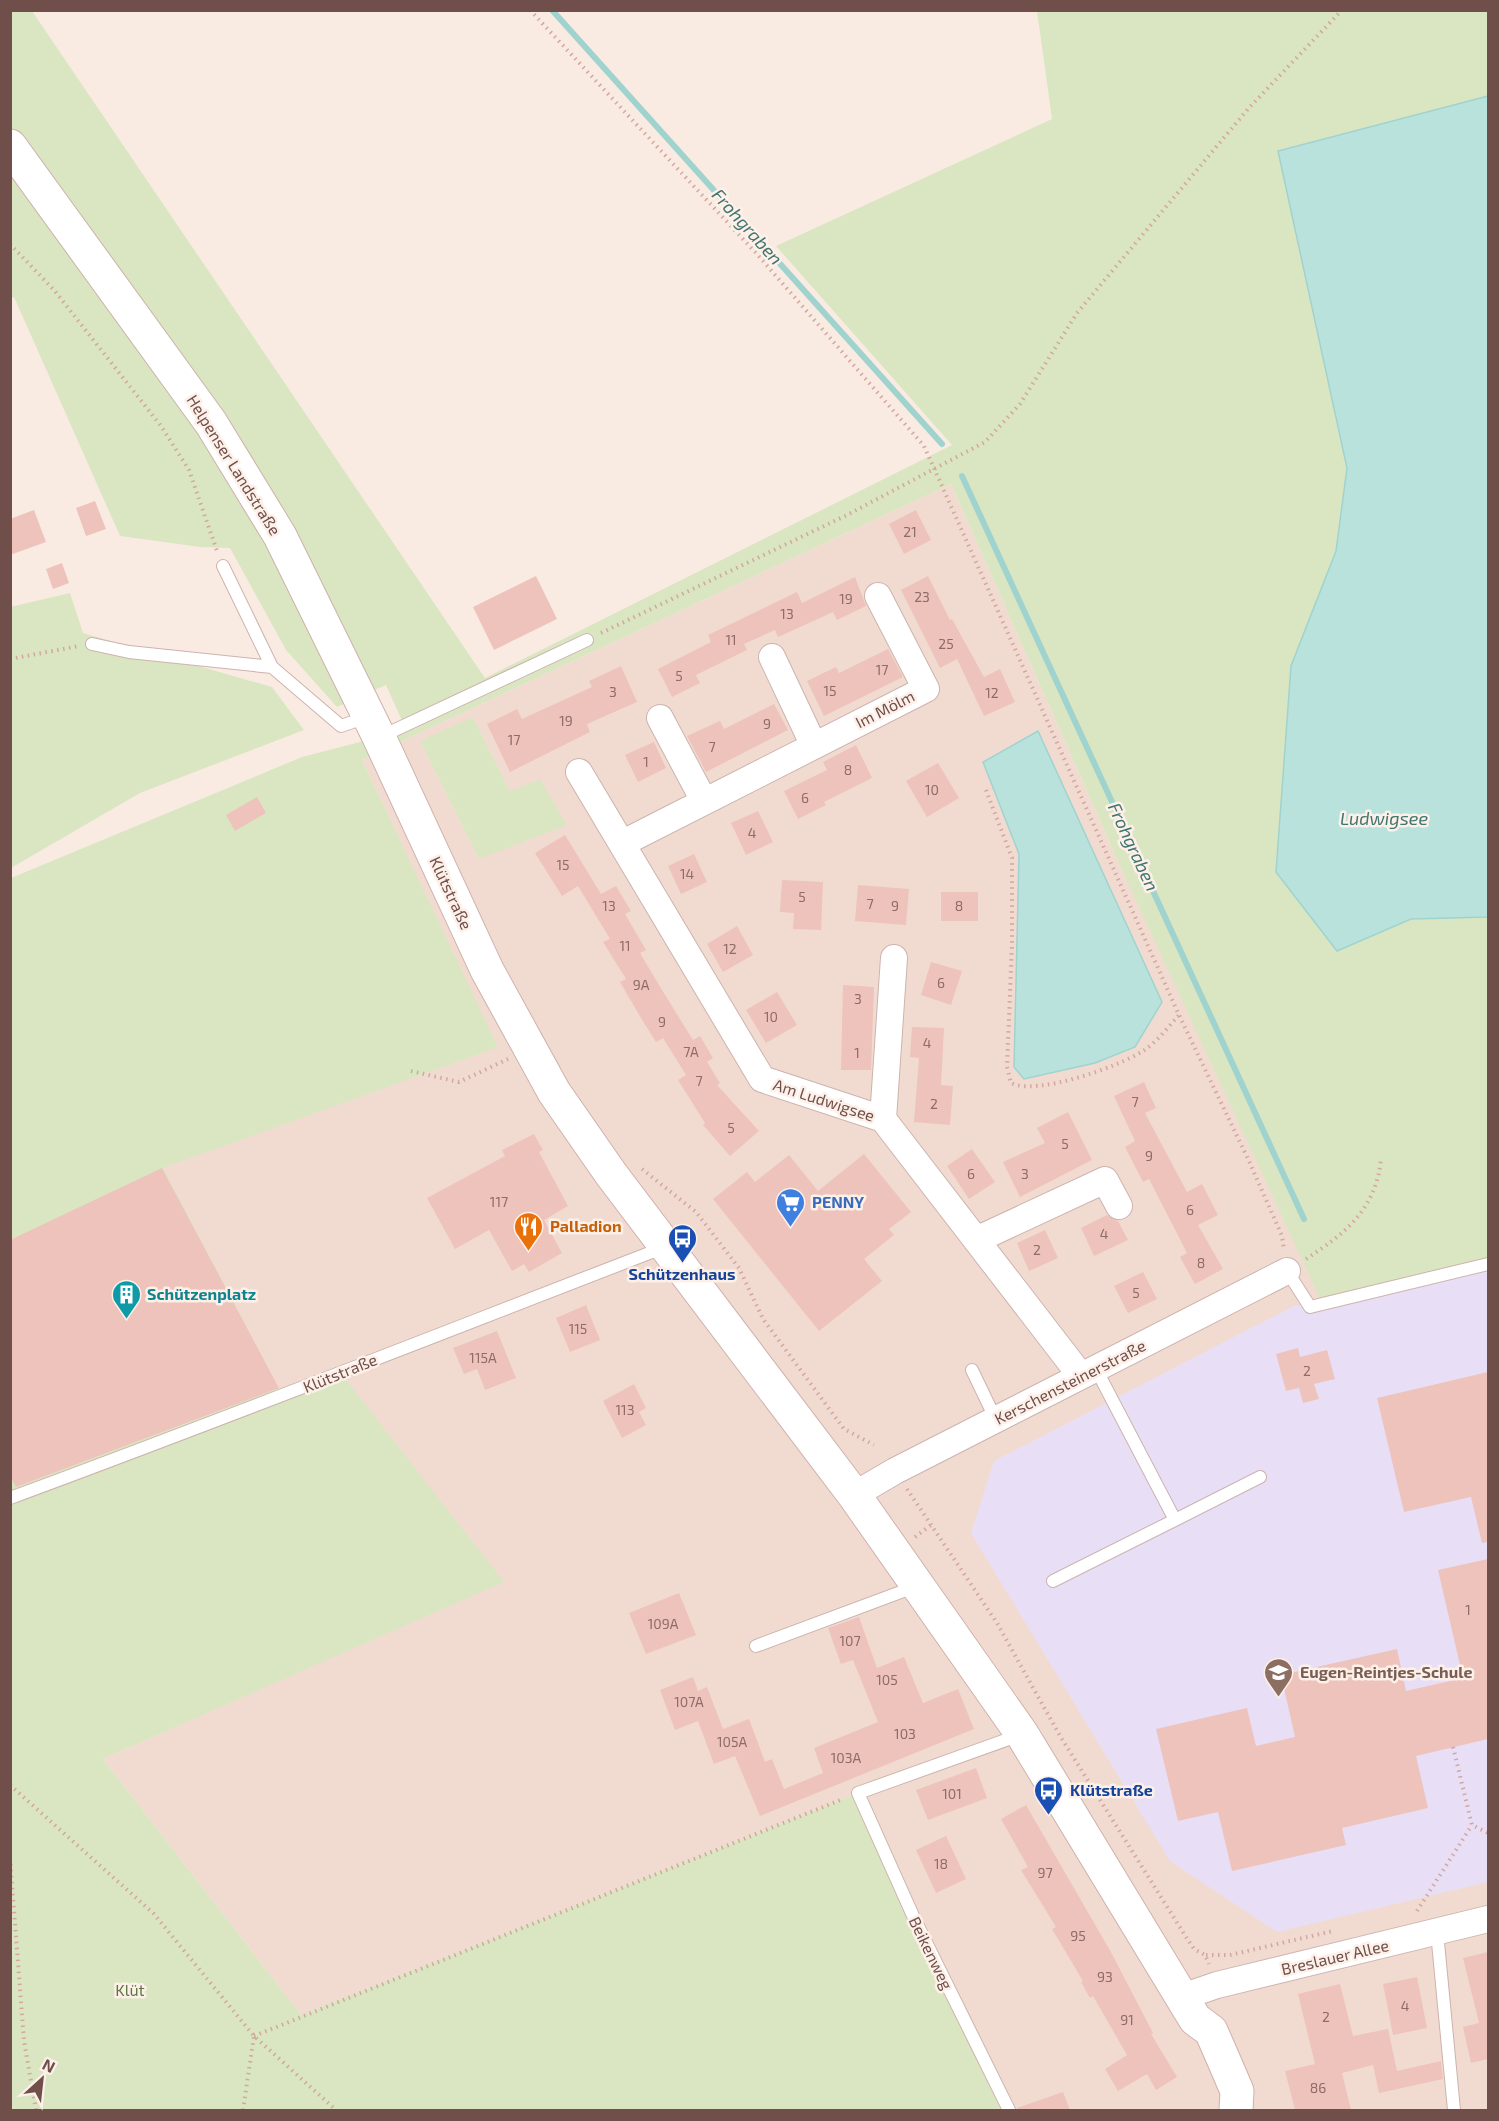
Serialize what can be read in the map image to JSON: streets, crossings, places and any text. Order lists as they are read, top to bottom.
{
  "streets": {
    "main road": ["Helpenser Landstraße", "Klütstraße"],
    "street": [
      "Im Mölm",
      "Am Ludwigsee",
      "Kerschensteinerstraße",
      "Breslauer Allee"
    ],
    "lane": ["Beikenweg"]
  },
  "crossings": [
    ["Helpenser Landstraße", "Klütstraße"],
    ["Im Mölm", "Am Ludwigsee"],
    ["Klütstraße", "Kerschensteinerstraße"],
    ["Klütstraße", "Breslauer Allee"],
    ["Am Ludwigsee", "Kerschensteinerstraße"]
  ],
  "water": ["Frohgraben", "Ludwigsee"],
  "parks": ["Klüt"],
  "places": {
    "supermarket": ["PENNY"],
    "restaurant": ["Palladion"],
    "bus stop": ["Schützenhaus", "Klütstraße"],
    "building": ["Schützenplatz"],
    "school or university": ["Eugen-Reintjes-Schule"]
  },
  "house_numbers": [
    "21",
    "23",
    "19",
    "13",
    "11",
    "25",
    "17",
    "5",
    "15",
    "3",
    "12",
    "19",
    "9",
    "17",
    "7",
    "1",
    "8",
    "10",
    "6",
    "4",
    "15",
    "14",
    "5",
    "7",
    "13",
    "9",
    "8",
    "11",
    "12",
    "6",
    "9A",
    "3",
    "10",
    "9",
    "4",
    "7A",
    "1",
    "7",
    "7",
    "2",
    "5",
    "5",
    "9",
    "6",
    "3",
    "117",
    "6",
    "4",
    "2",
    "8",
    "5",
    "115",
    "115A",
    "2",
    "113",
    "1",
    "109A",
    "107",
    "105",
    "107A",
    "103",
    "105A",
    "103A",
    "101",
    "18",
    "97",
    "95",
    "93",
    "4",
    "2",
    "91",
    "86"
  ],
  "north": "top right"
}
